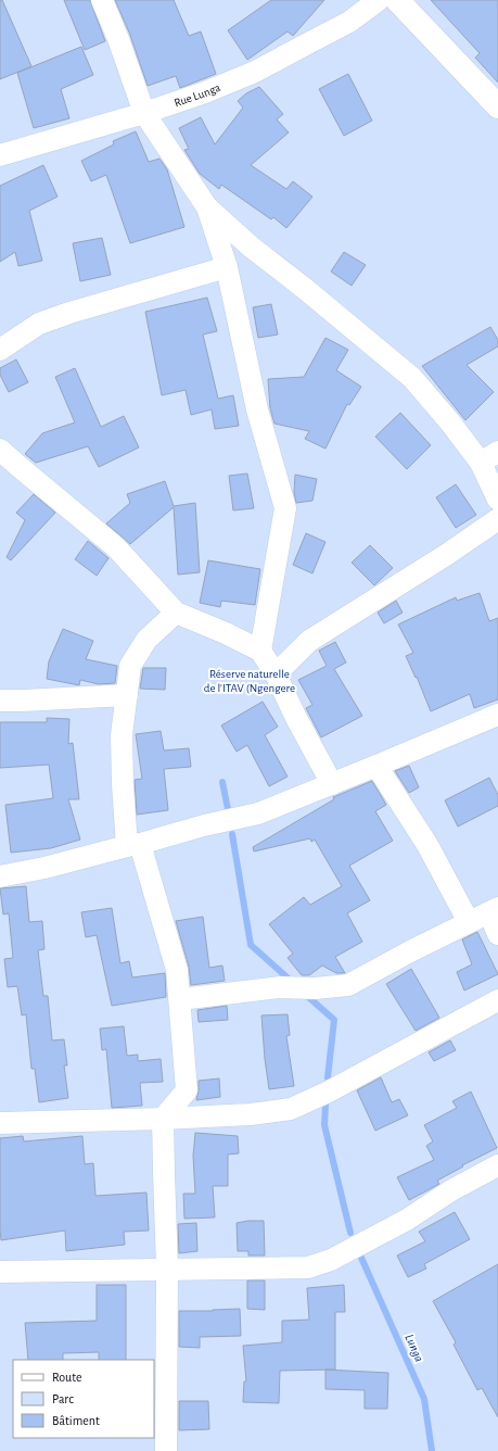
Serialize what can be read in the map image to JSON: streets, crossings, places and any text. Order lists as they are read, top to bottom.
{
  "streets": {
    "street": ["Rue Lunga"]
  },
  "water": ["Lunga"],
  "parks": ["Réserve naturelle de l'ITAV (Ngengere"],
  "legend": ["Route", "Parc", "Bâtiment"]
}
